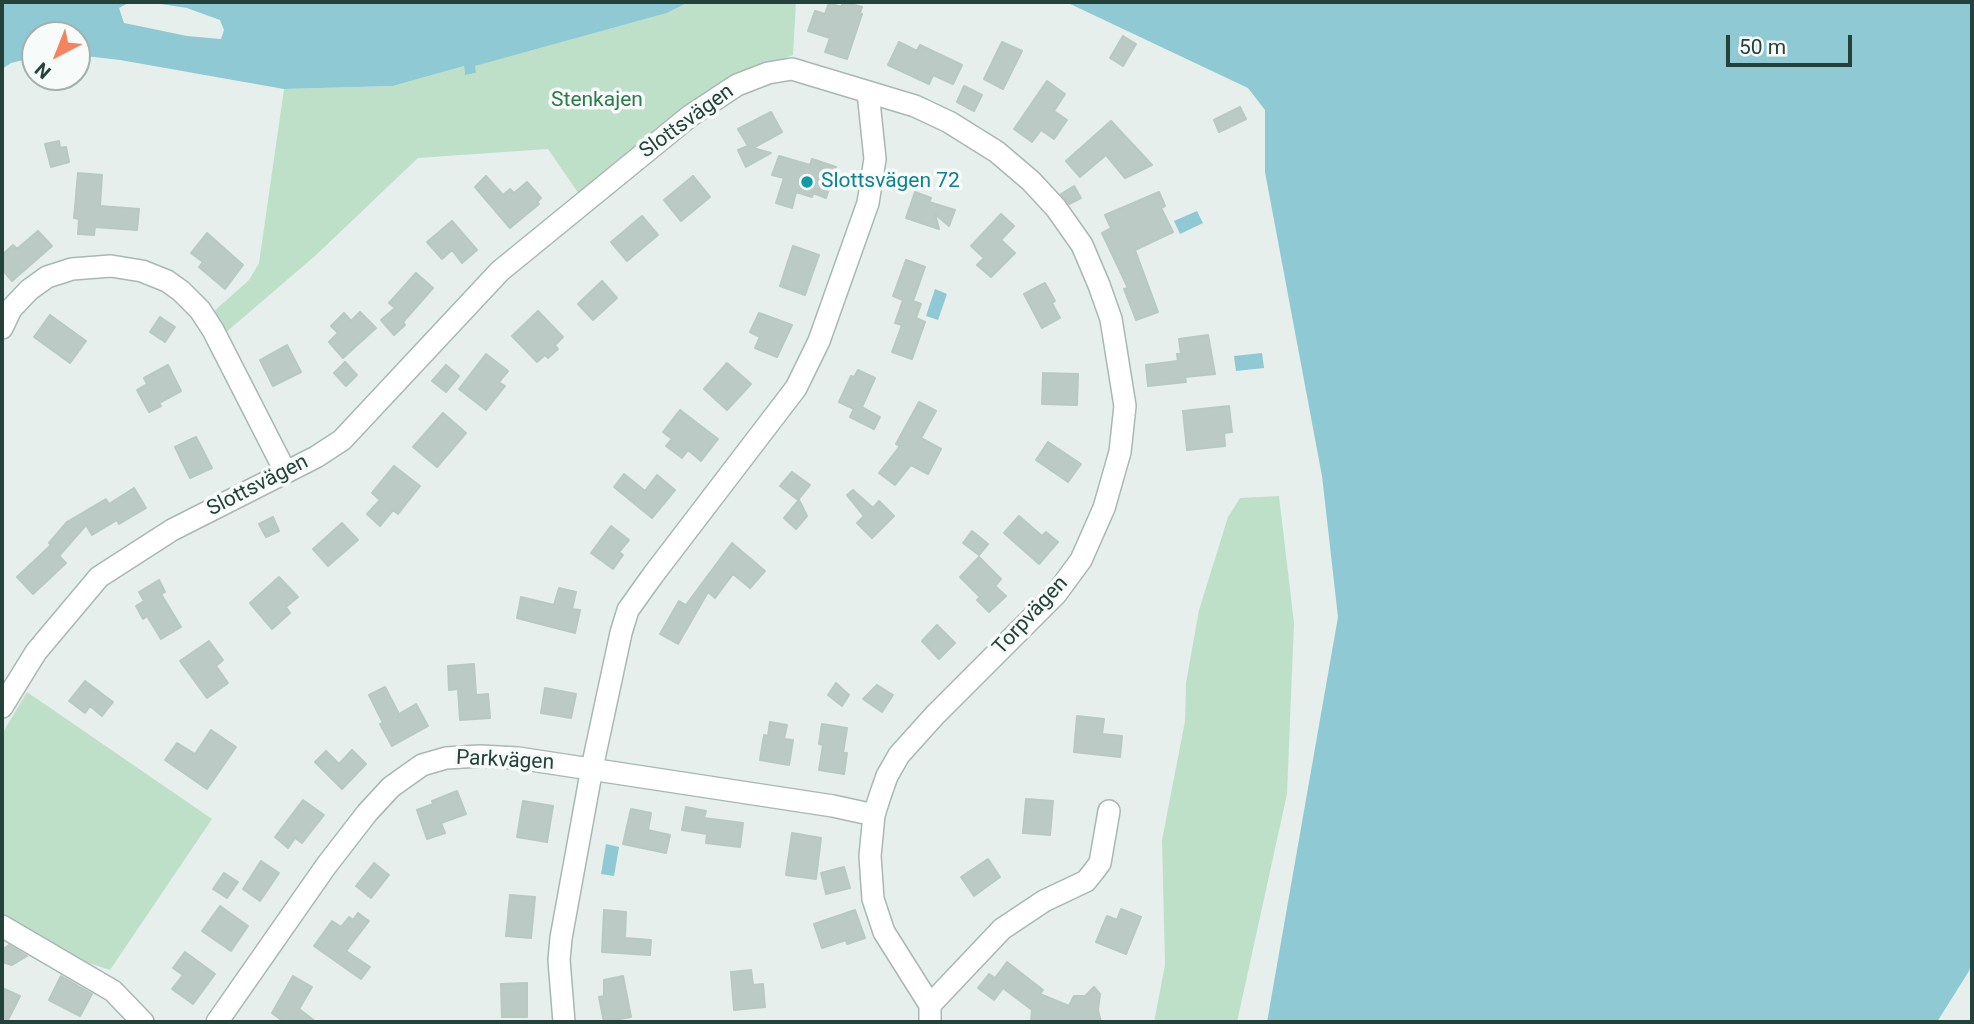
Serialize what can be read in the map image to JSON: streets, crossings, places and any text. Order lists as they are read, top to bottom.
{
  "streets": {
    "street": ["Slottsvägen", "Torpvägen", "Parkvägen"]
  },
  "crossings": [
    ["Slottsvägen", "Torpvägen"],
    ["Torpvägen", "Parkvägen"]
  ],
  "parks": ["Stenkajen"],
  "places": ["Slottsvägen 72"],
  "scale_bar": "50 m",
  "north": "bottom left"
}
